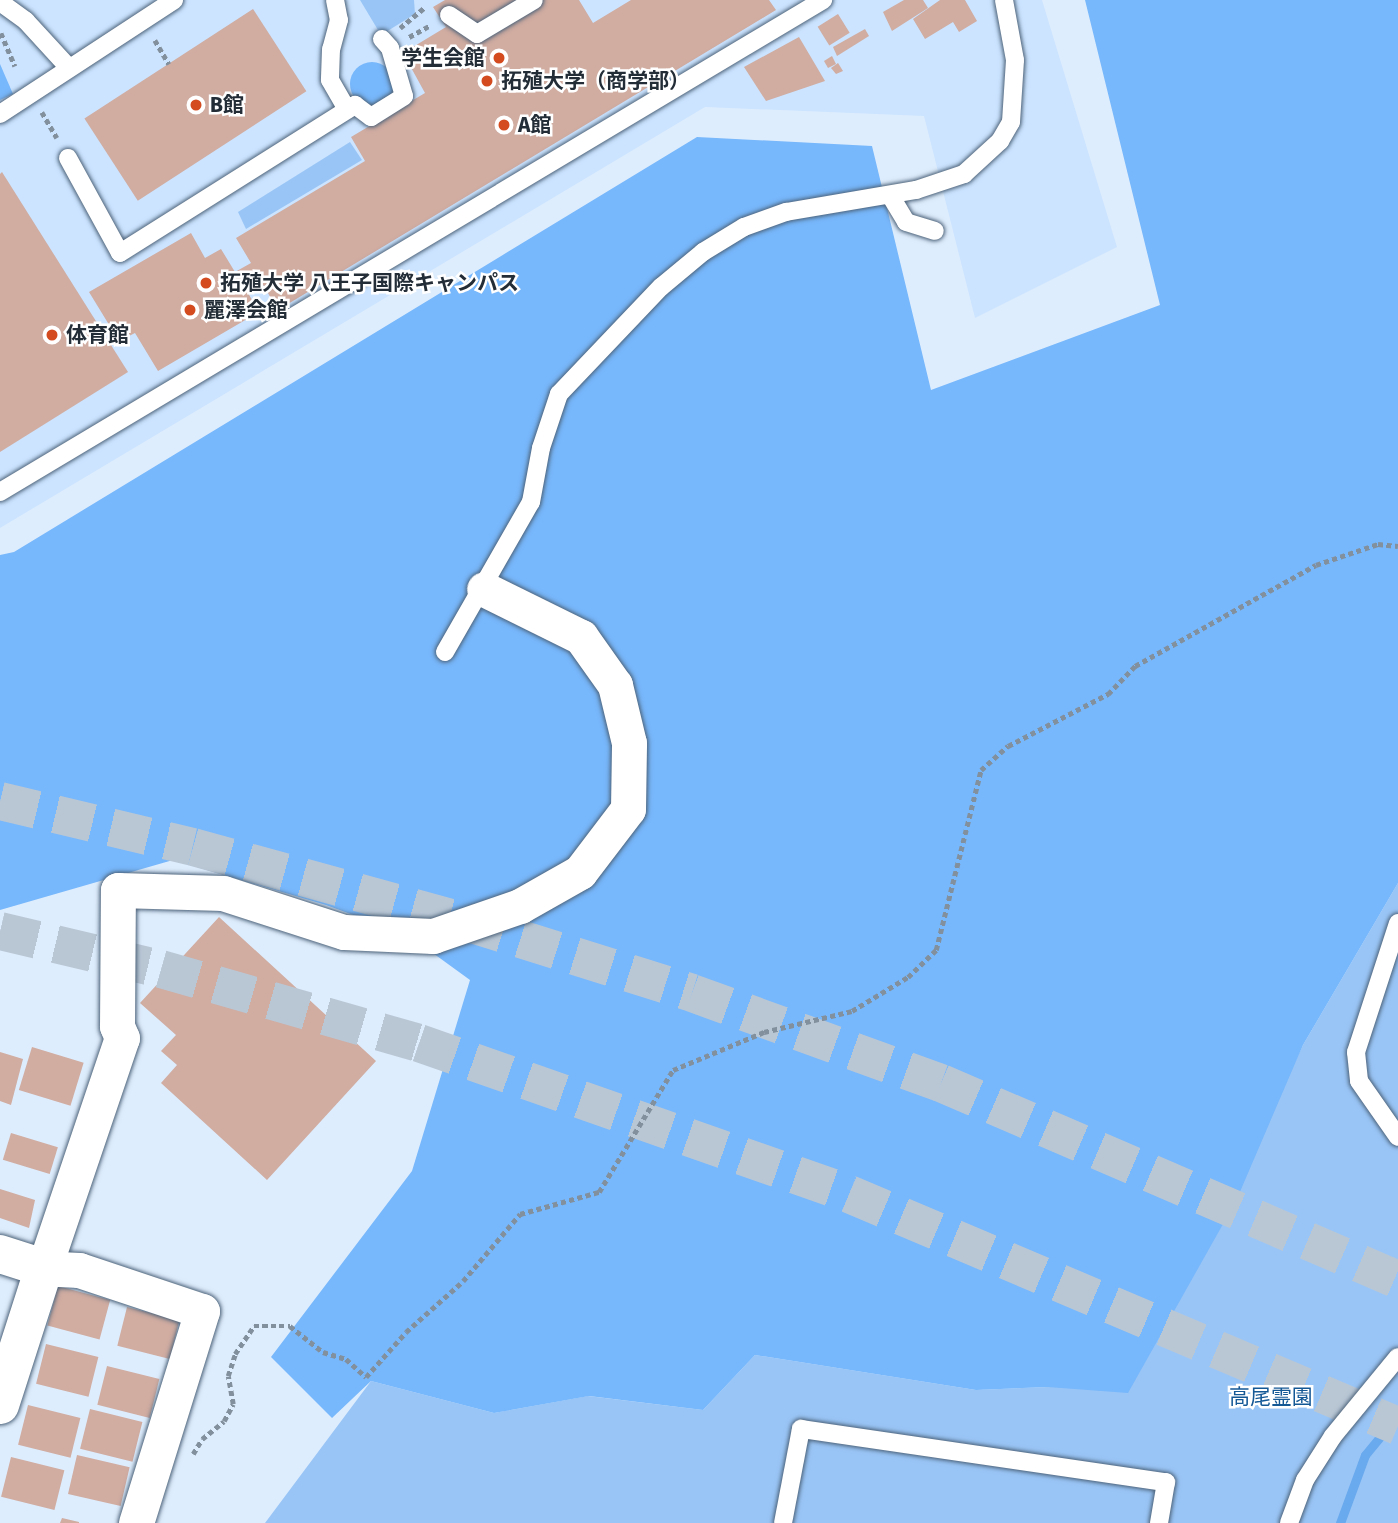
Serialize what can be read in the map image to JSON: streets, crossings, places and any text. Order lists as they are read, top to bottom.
{
  "parks": ["高尾霊園"],
  "places": [
    "学生会館",
    "拓殖大学（商学部）",
    "B館",
    "A館",
    "拓殖大学 八王子国際キャンパス",
    "麗澤会館",
    "体育館"
  ]
}
